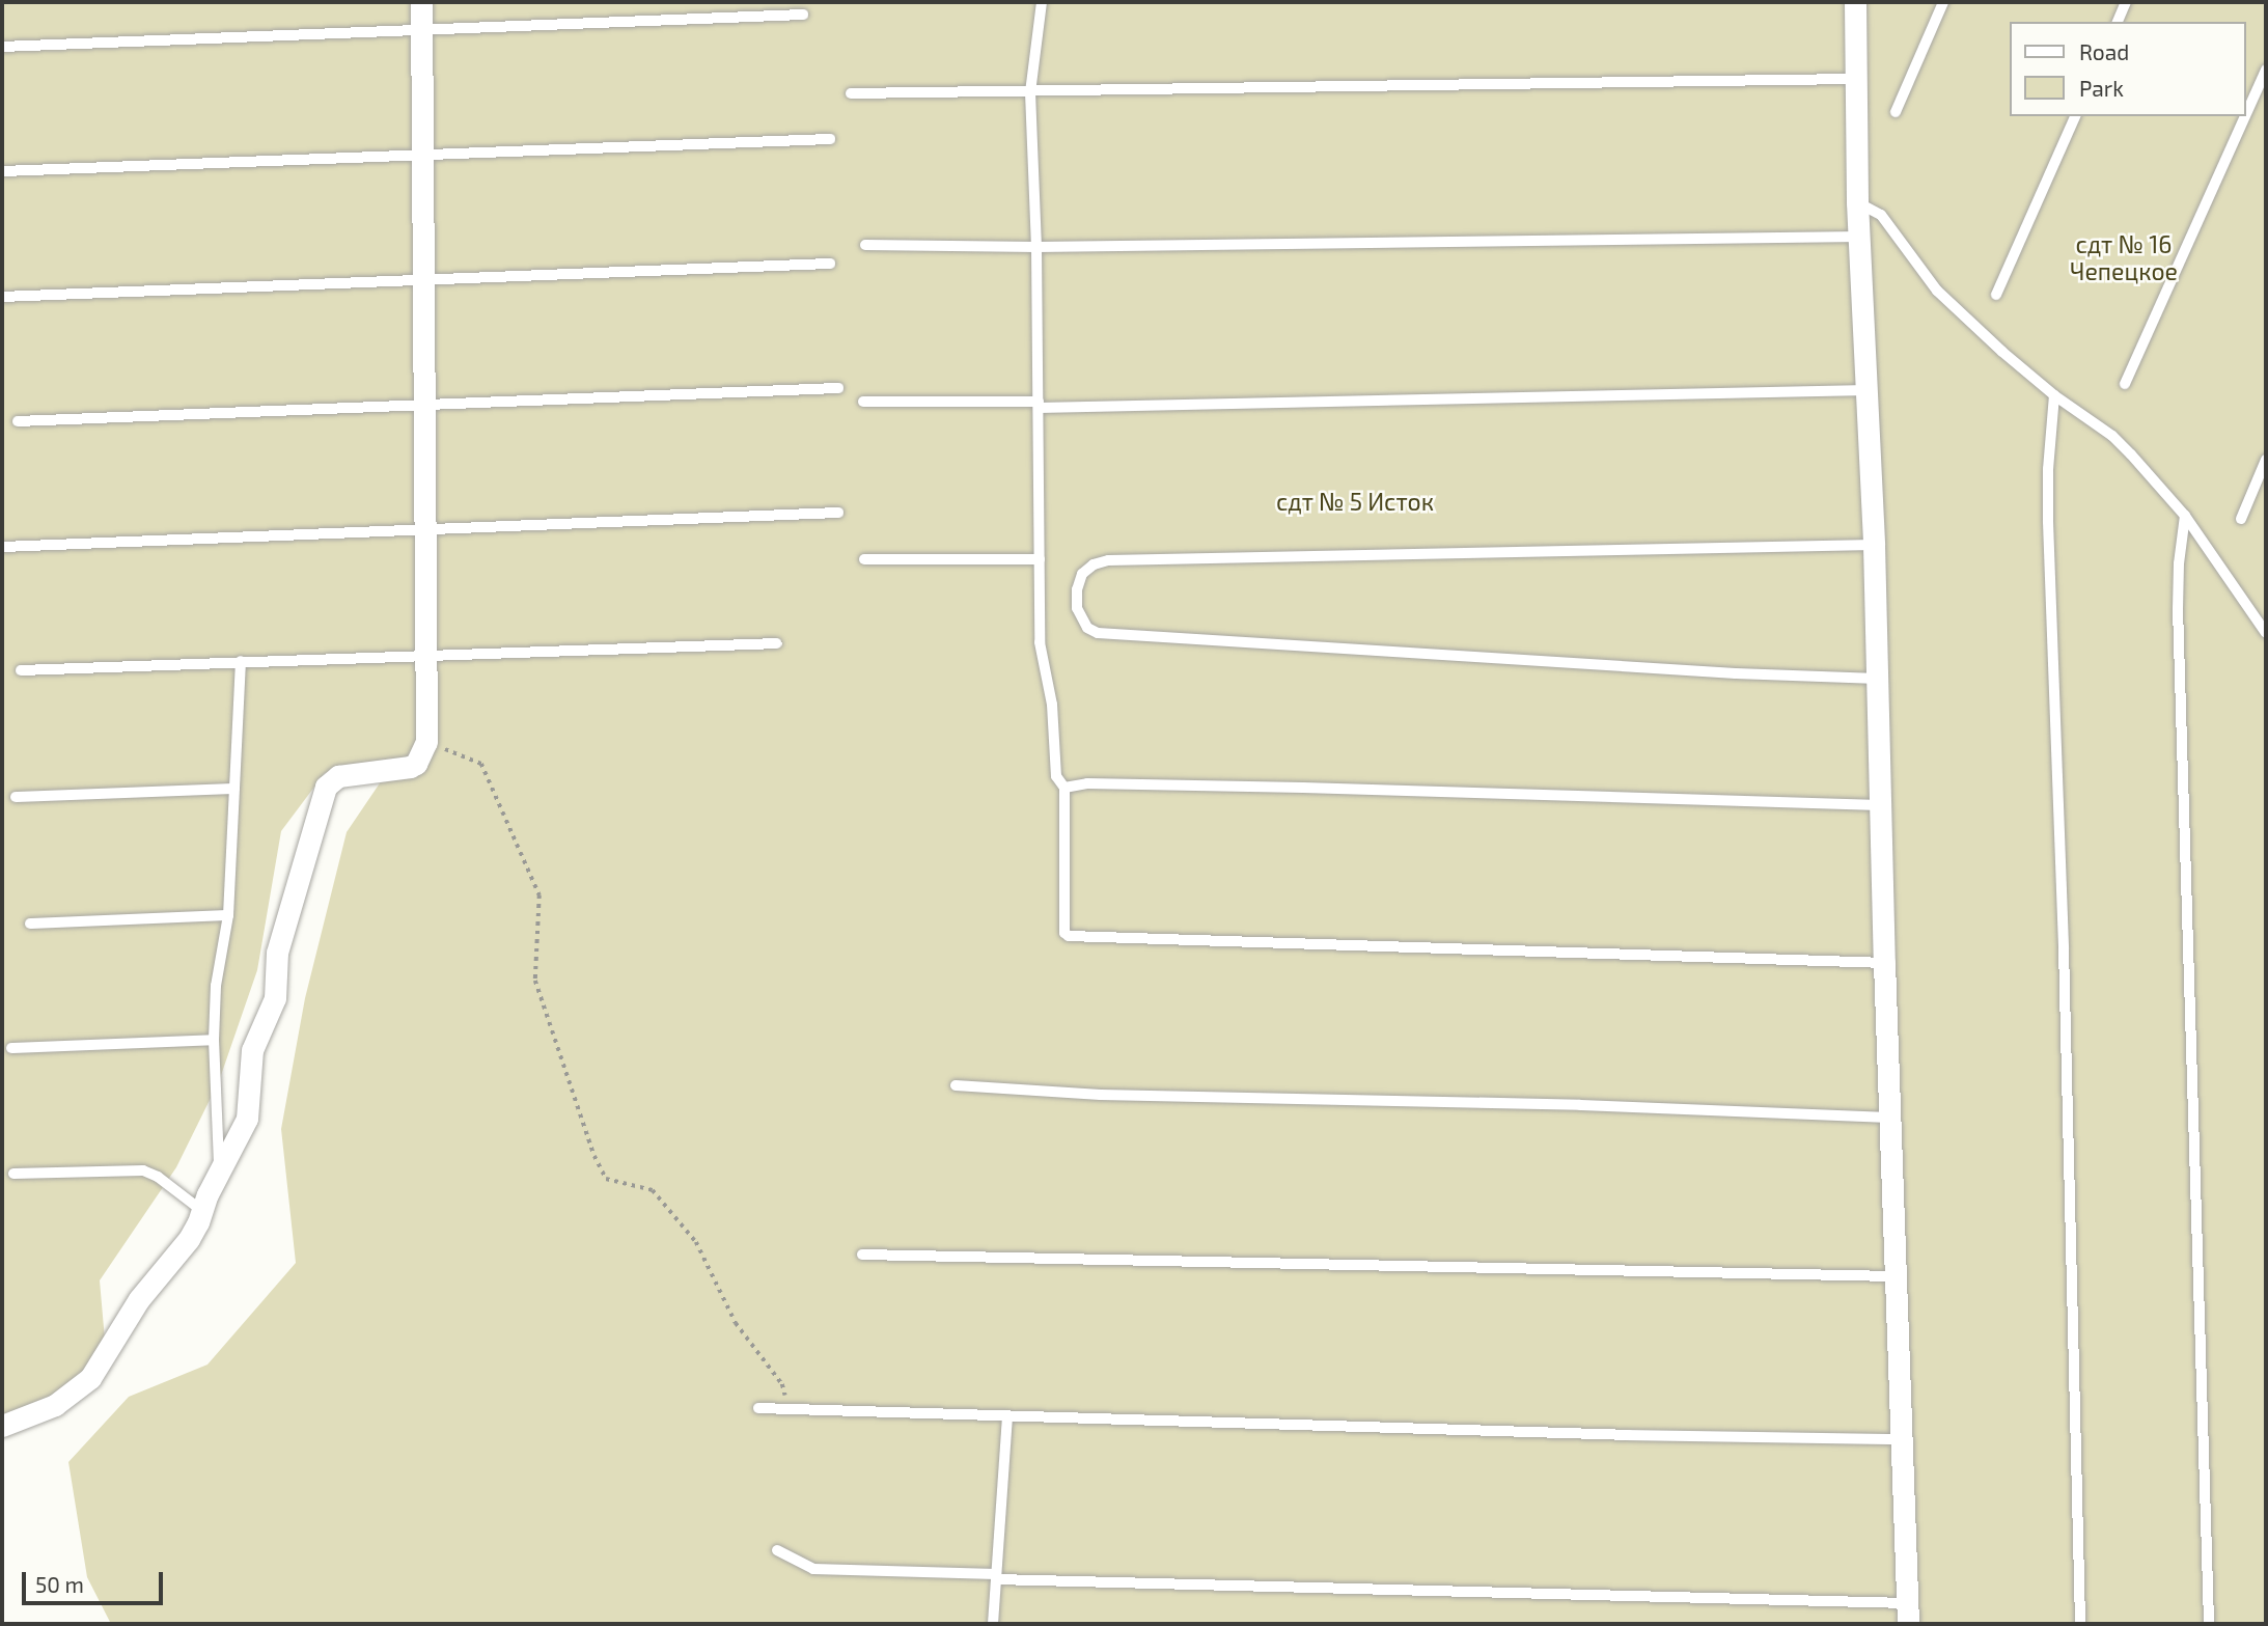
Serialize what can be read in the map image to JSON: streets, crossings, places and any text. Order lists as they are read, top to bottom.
{
  "parks": ["сдт № 16 Чепецкое", "сдт № 5 Исток"],
  "legend": ["Road", "Park"],
  "scale_bar": "50 m"
}
